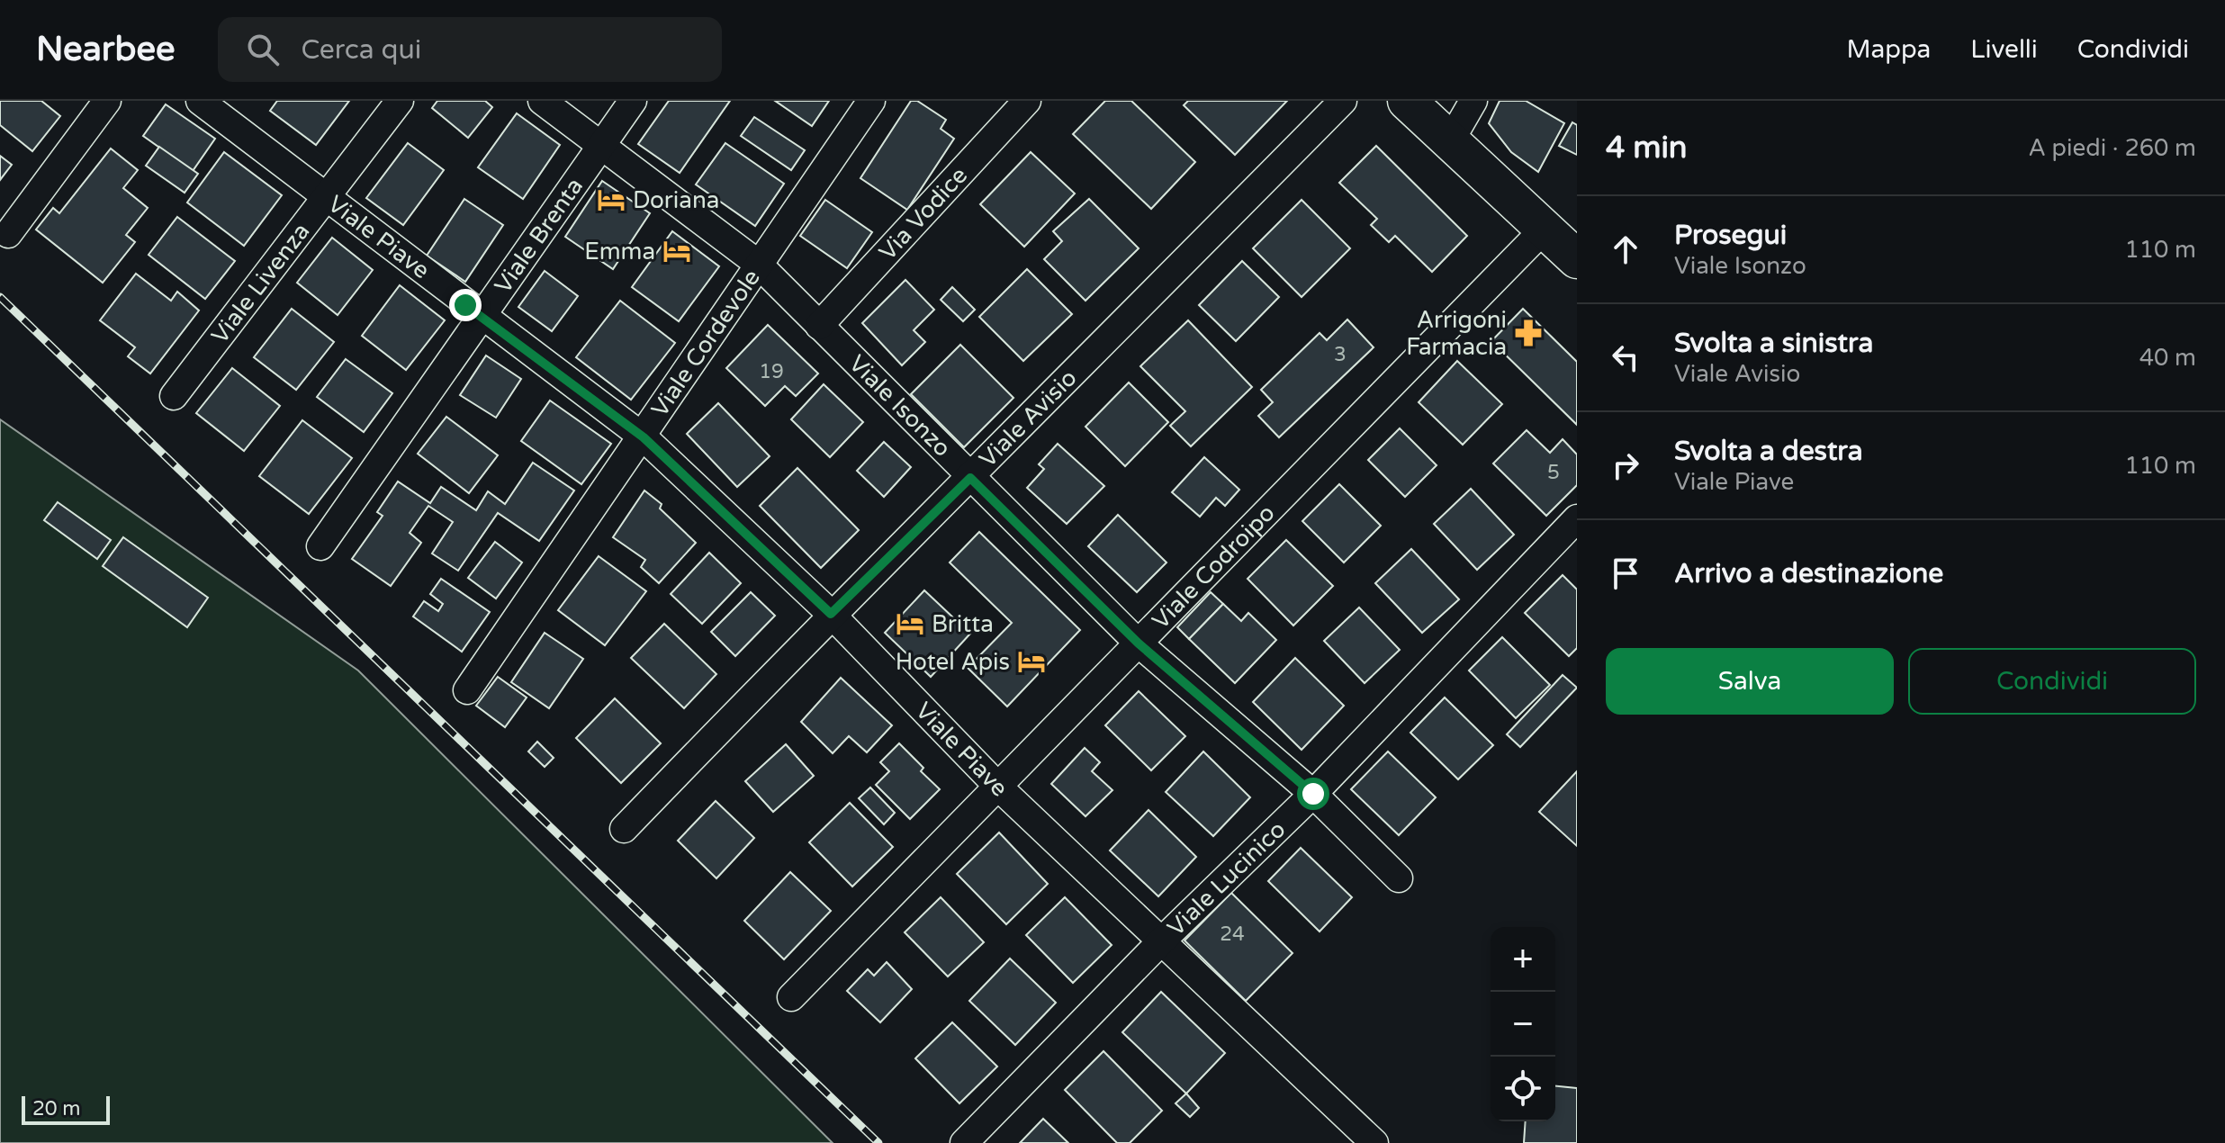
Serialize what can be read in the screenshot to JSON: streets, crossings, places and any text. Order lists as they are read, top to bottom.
{
  "streets": {
    "street": [
      "Via Vodice",
      "Viale Brenta",
      "Viale Piave",
      "Viale Livenza",
      "Viale Cordevole",
      "Viale Isonzo",
      "Viale Avisio",
      "Viale Codroipo",
      "Viale Lucinico"
    ]
  },
  "crossings": [
    ["Via Vodice", "Viale Isonzo"],
    ["Viale Brenta", "Viale Piave"],
    ["Viale Brenta", "Viale Isonzo"],
    ["Viale Piave", "Viale Livenza"],
    ["Viale Piave", "Viale Cordevole"],
    ["Viale Piave", "Viale Avisio"],
    ["Viale Piave", "Viale Codroipo"],
    ["Viale Piave", "Viale Lucinico"],
    ["Viale Cordevole", "Viale Isonzo"],
    ["Viale Isonzo", "Viale Avisio"],
    ["Viale Isonzo", "Viale Codroipo"],
    ["Viale Isonzo", "Viale Lucinico"]
  ],
  "places": {
    "hotel": [
      "Doriana",
      "Emma",
      "Britta",
      "Hotel Apis"
    ],
    "pharmacy": ["Arrigoni Farmacia"]
  },
  "house_numbers": [
    "3",
    "19",
    "5",
    "24"
  ],
  "scale_bar": "20 m",
  "page": {
    "header": "Nearbee",
    "search": "Cerca qui",
    "nav": ["Mappa", "Livelli", "Condividi"],
    "heading": ["4 min", "A piedi · 260 m"],
    "list": [
      ["Prosegui", "Viale Isonzo", "110 m"],
      ["Svolta a sinistra", "Viale Avisio", "40 m"],
      ["Svolta a destra", "Viale Piave", "110 m"],
      "Arrivo a destinazione"
    ],
    "buttons": ["Salva", "Condividi"],
    "map_buttons": ["+", "−"],
    "scale": "20 m"
  }
}
